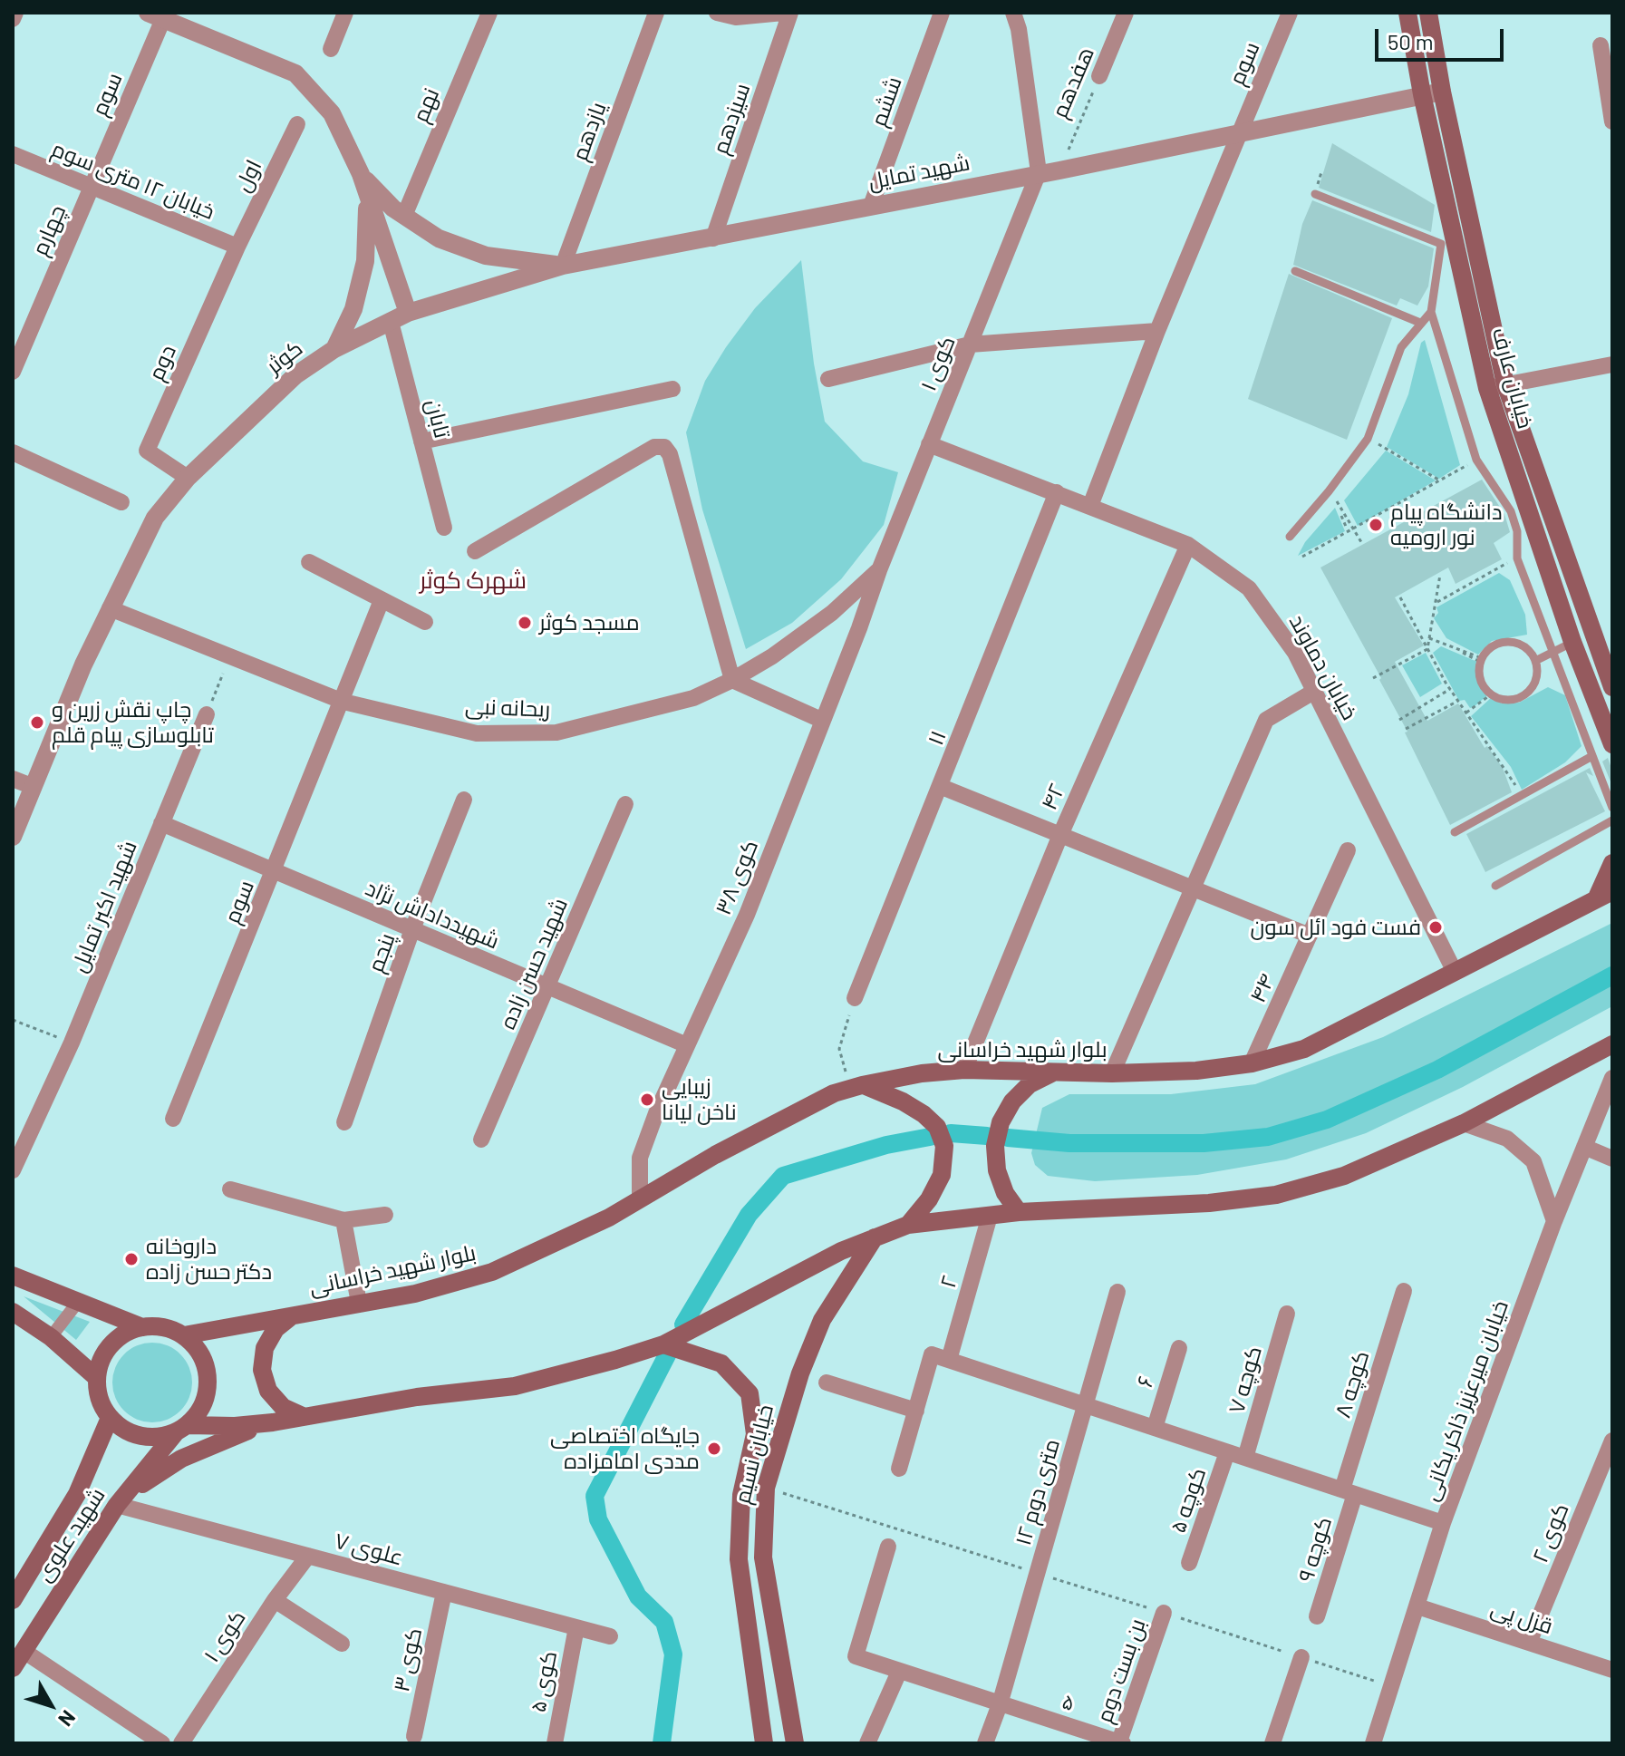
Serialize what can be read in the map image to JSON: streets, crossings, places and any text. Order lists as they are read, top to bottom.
{
  "streets": {
    "main road": [
      "خیابان عارف",
      "بلوار شهید خراسانی",
      "خیابان نسیم",
      "شهید علوی"
    ],
    "street": [
      "سوم",
      "هفدهم",
      "ششم",
      "نهم",
      "سیزدهم",
      "یازدهم",
      "شهید تمایل",
      "اول",
      "خیابان ۱۲ متری سوم",
      "چهارم",
      "کوثر",
      "دوم",
      "کوی ۱",
      "تابان",
      "خیابان دماوند",
      "ریحانه نبی",
      "۱۱",
      "۴۲",
      "کوی ۳۸",
      "شهید اکبر تمایل",
      "شهیدداداش نژاد",
      "پنجم",
      "شهید حسن زاده",
      "۴۴",
      "۲",
      "کوچه ۷",
      "۶",
      "کوچه ۸",
      "خیابان میرعزیز ذاکر یکانی",
      "۱۲ متری دوم",
      "کوچه ۵",
      "کوی ۲",
      "علوی ۷",
      "کوچه ۹",
      "قزل پی",
      "کوی ۳",
      "بن بست دوم",
      "کوی ۵",
      "۵"
    ]
  },
  "crossings": [
    ["سوم", "شهید تمایل"],
    ["سوم", "خیابان ۱۲ متری سوم"],
    ["سوم", "چهارم"],
    ["سوم", "خیابان دماوند"],
    ["سوم", "ریحانه نبی"],
    ["سوم", "شهیدداداش نژاد"],
    ["هفدهم", "شهید تمایل"],
    ["ششم", "شهید تمایل"],
    ["سیزدهم", "شهید تمایل"],
    ["یازدهم", "شهید تمایل"],
    ["شهید تمایل", "کوثر"],
    ["شهید تمایل", "کوی ۱"],
    ["شهید تمایل", "خیابان عارف"],
    ["اول", "خیابان ۱۲ متری سوم"],
    ["اول", "دوم"],
    ["خیابان ۱۲ متری سوم", "چهارم"],
    ["خیابان ۱۲ متری سوم", "دوم"],
    ["کوثر", "دوم"],
    ["کوثر", "تابان"],
    ["کوثر", "ریحانه نبی"],
    ["کوی ۱", "خیابان دماوند"],
    ["کوی ۱", "ریحانه نبی"],
    ["کوی ۱", "کوی ۳۸"],
    ["کوی ۱", "علوی ۷"],
    ["خیابان دماوند", "۱۱"],
    ["خیابان دماوند", "۴۲"],
    ["خیابان دماوند", "بلوار شهید خراسانی"],
    ["ریحانه نبی", "کوی ۳۸"],
    ["۴۲", "بلوار شهید خراسانی"],
    ["کوی ۳۸", "شهیدداداش نژاد"],
    ["کوی ۳۸", "بلوار شهید خراسانی"],
    ["شهید اکبر تمایل", "شهیدداداش نژاد"],
    ["شهیدداداش نژاد", "پنجم"],
    ["شهیدداداش نژاد", "شهید حسن زاده"],
    ["۴۴", "بلوار شهید خراسانی"],
    ["بلوار شهید خراسانی", "شهید علوی"],
    ["کوچه ۸", "کوچه ۹"],
    ["خیابان میرعزیز ذاکر یکانی", "قزل پی"],
    ["۱۲ متری دوم", "۵"],
    ["کوی ۲", "قزل پی"],
    ["شهید علوی", "علوی ۷"],
    ["علوی ۷", "کوی ۳"],
    ["علوی ۷", "کوی ۵"],
    ["بن بست دوم", "۵"]
  ],
  "districts": ["شهرک کوثر"],
  "places": [
    "دانشگاه پیام نور ارومیه",
    "مسجد کوثر",
    "چاپ نقش زرین و تابلوسازی پیام قلم",
    "فست فود ائل سون",
    "زیبایی ناخن لیانا",
    "داروخانه دکتر حسن زاده",
    "جایگاه اختصاصی مددی امامزاده"
  ],
  "scale_bar": "50 m",
  "north": "bottom right"
}
